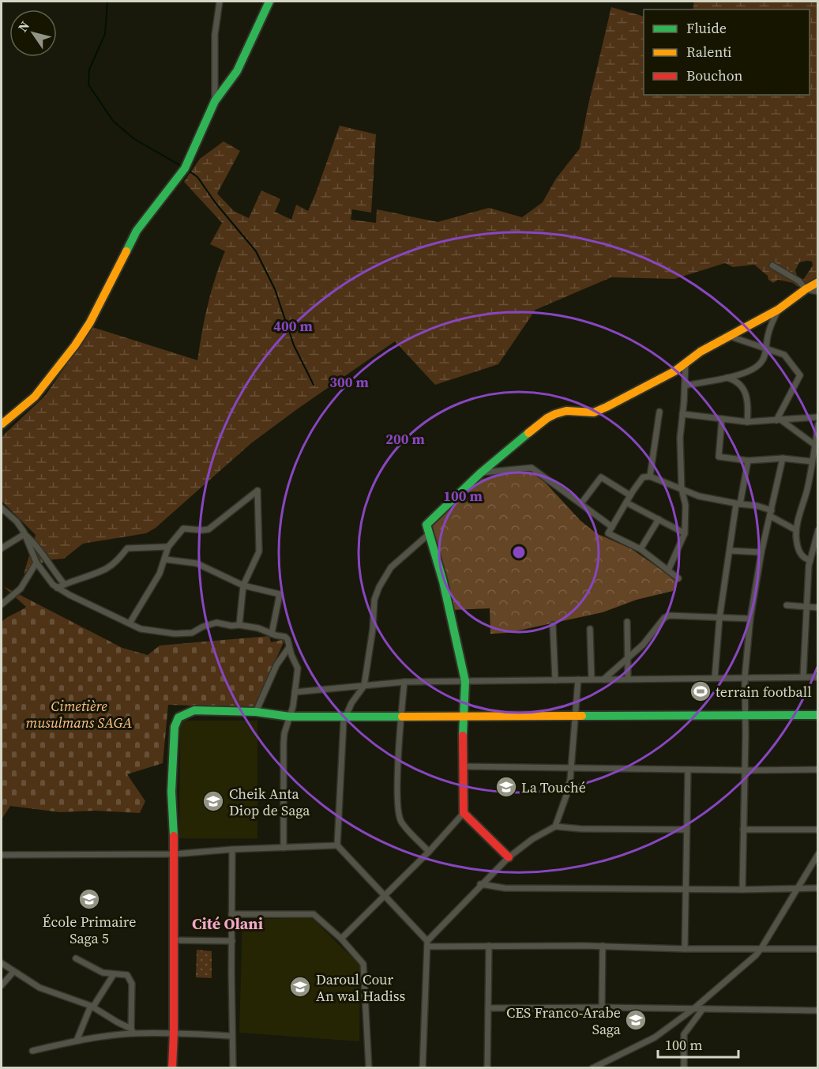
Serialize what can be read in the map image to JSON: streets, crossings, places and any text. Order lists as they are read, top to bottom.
{
  "districts": ["Cité Olani"],
  "parks": ["Cimetière musulmans SAGA"],
  "places": {
    "sports": ["terrain football"],
    "school or university": [
      "La Touché",
      "Cheik Anta Diop de Saga",
      "École Primaire Saga 5",
      "Daroul Cour An wal Hadiss",
      "CES Franco-Arabe Saga"
    ]
  },
  "legend": ["Fluide", "Ralenti", "Bouchon"],
  "scale_bar": "100 m",
  "north": "top left",
  "rings": [
    "400 m",
    "300 m",
    "200 m",
    "100 m"
  ]
}
